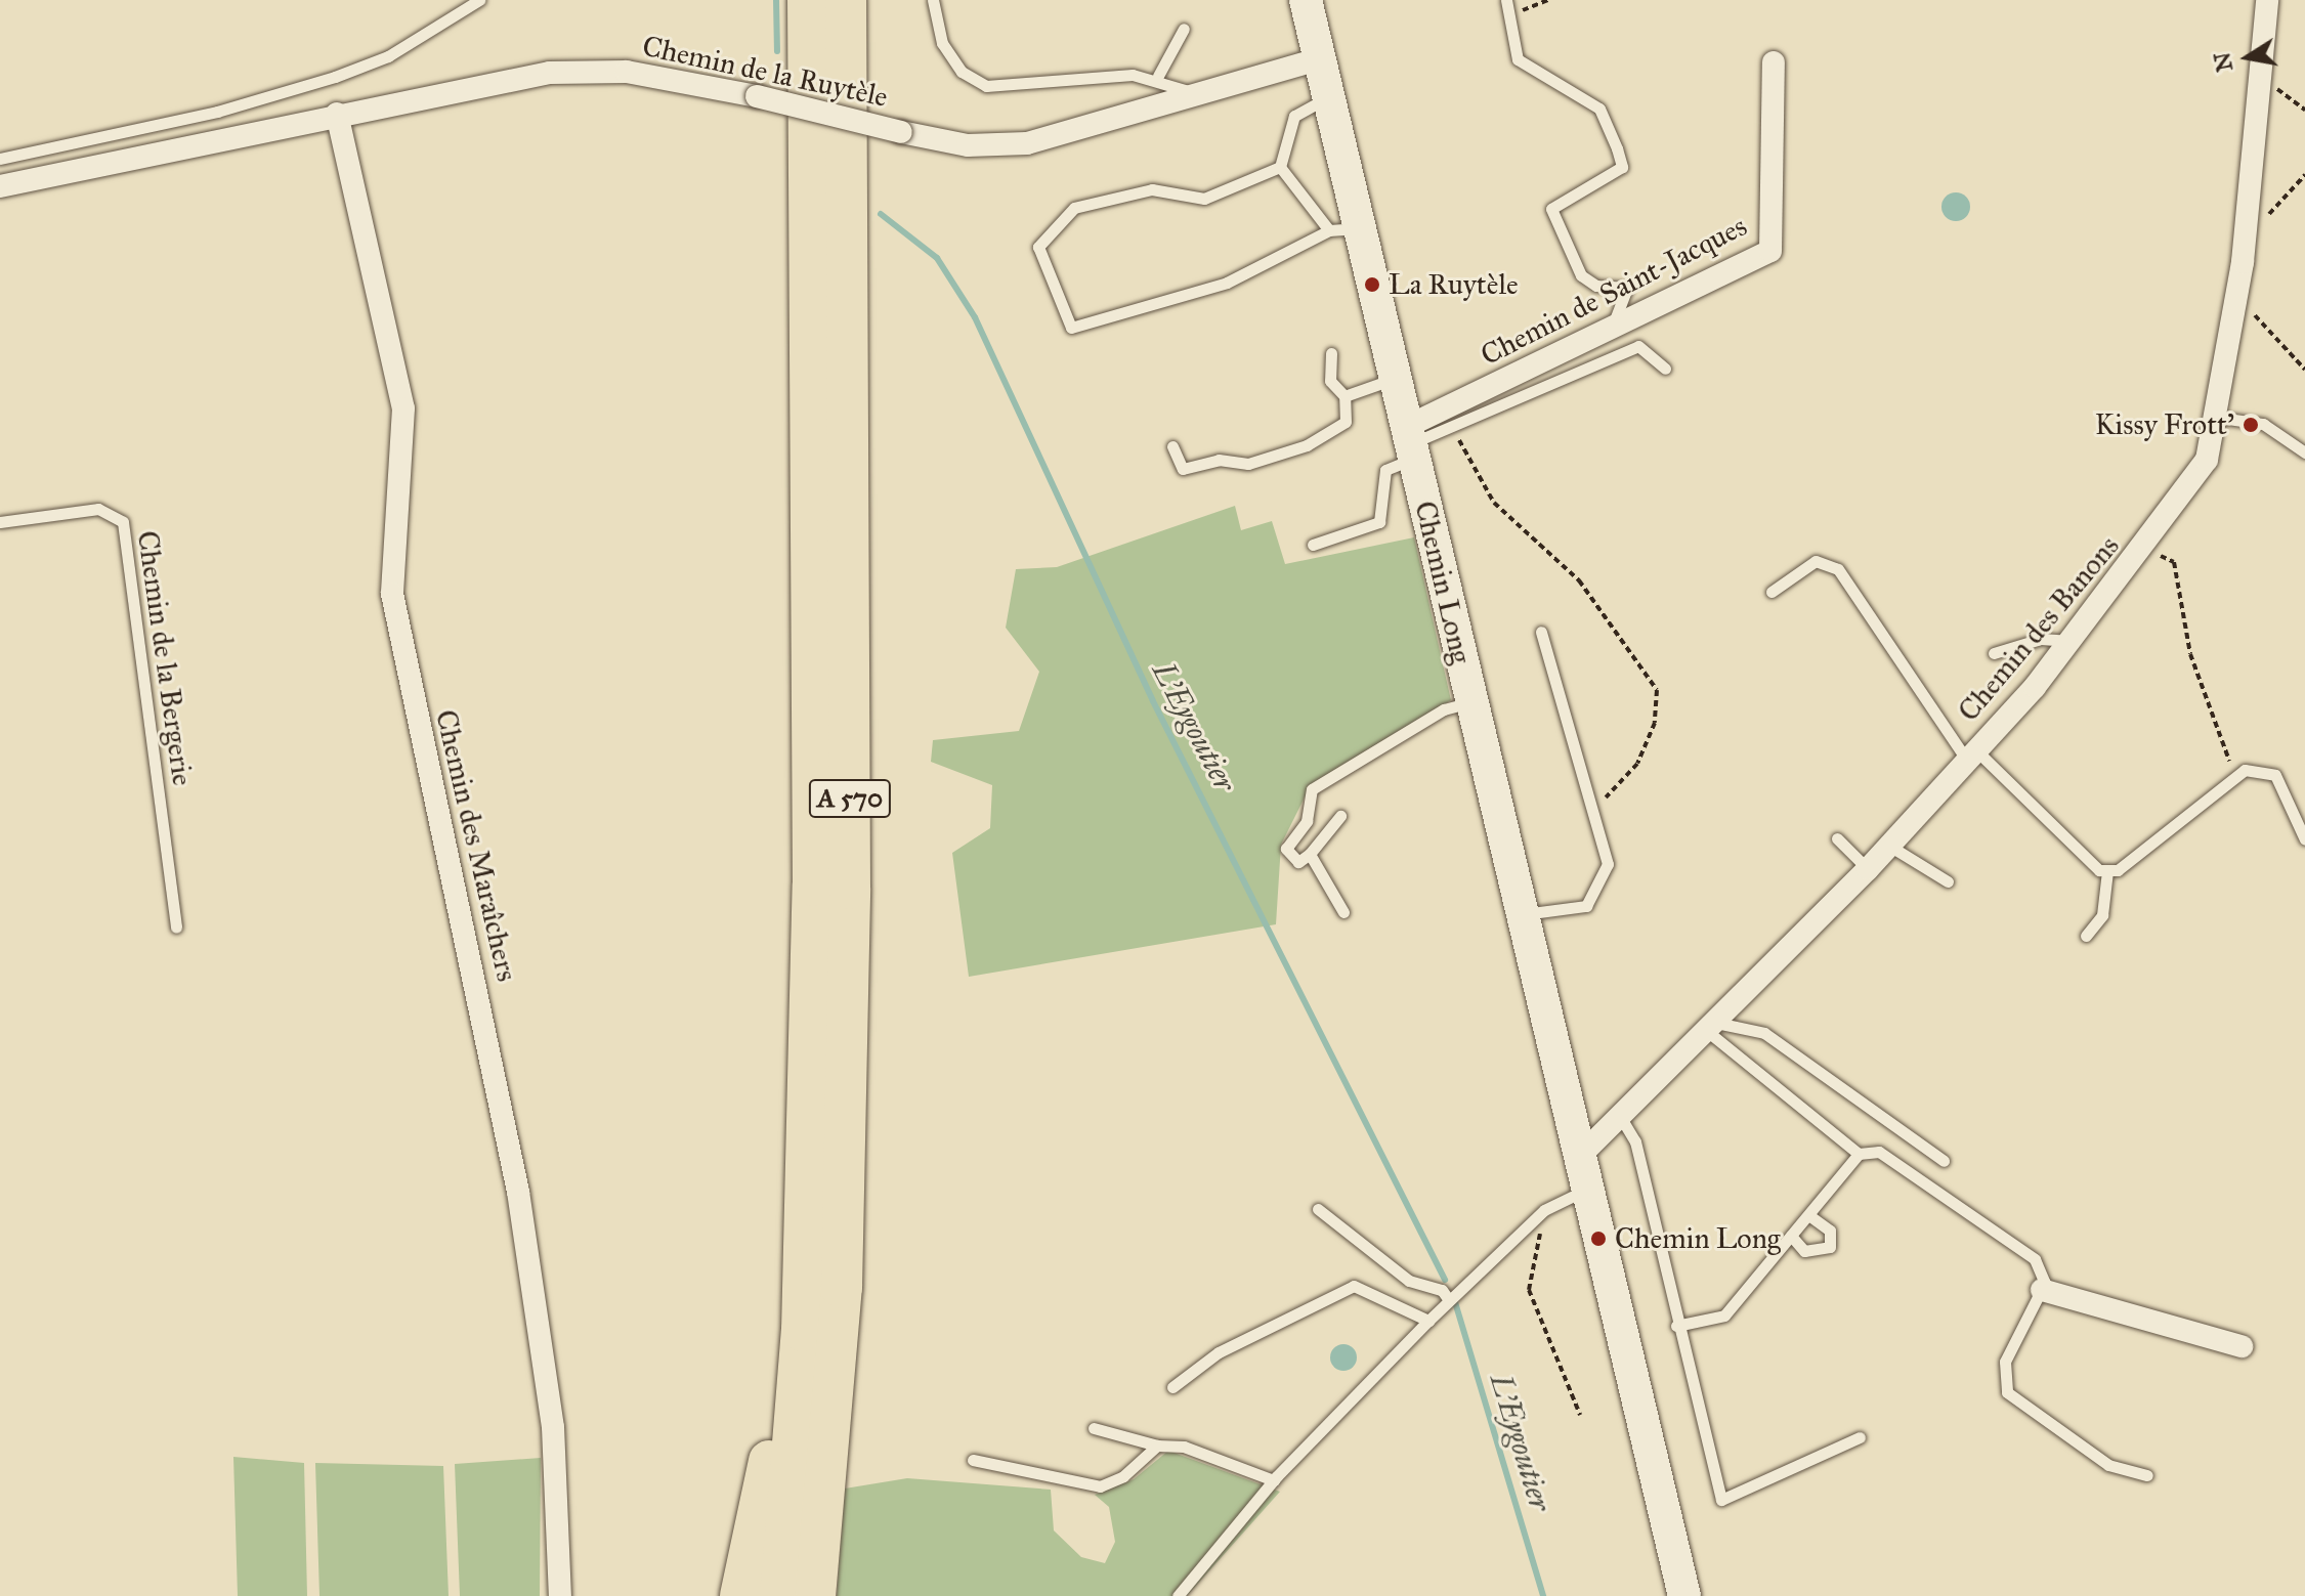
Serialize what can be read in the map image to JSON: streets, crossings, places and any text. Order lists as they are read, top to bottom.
{
  "streets": {
    "highway": ["A 570"],
    "main road": ["Chemin Long"],
    "street": [
      "Chemin de la Ruytèle",
      "Chemin de Saint-Jacques",
      "Chemin des Banons",
      "Chemin des Maraîchers"
    ],
    "lane": ["Chemin de la Bergerie"]
  },
  "crossings": [
    ["Chemin de la Ruytèle", "Chemin Long"],
    ["Chemin de la Ruytèle", "Chemin des Maraîchers"],
    ["Chemin de Saint-Jacques", "Chemin Long"],
    ["Chemin Long", "Chemin des Banons"]
  ],
  "water": ["L'Eygoutier"],
  "places": ["La Ruytèle", "Kissy Frott'", "Chemin Long"],
  "north": "left"
}
